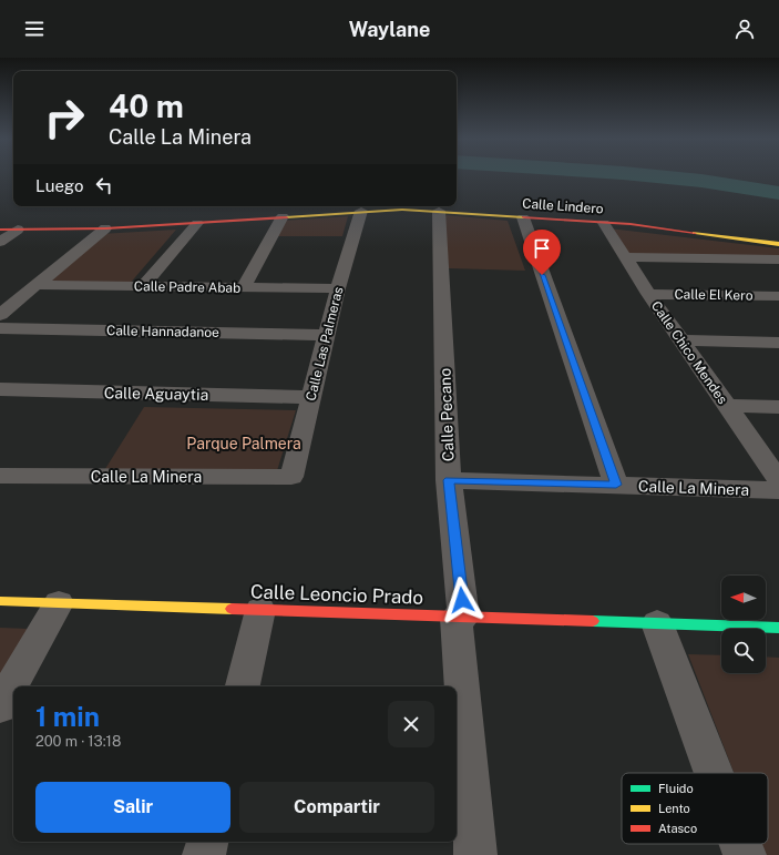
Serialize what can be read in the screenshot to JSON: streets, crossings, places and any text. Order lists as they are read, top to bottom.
{
  "streets": {
    "street": [
      "Calle Lindero",
      "Calle Padre Abab",
      "Calle El Kero",
      "Calle Hannadanoe",
      "Calle Las Palmeras",
      "Calle Chico Mendes",
      "Calle Aguaytia",
      "Calle Pecano",
      "Calle La Minera",
      "Calle Leoncio Prado"
    ]
  },
  "crossings": [
    ["Calle Lindero", "Calle Las Palmeras"],
    ["Calle Lindero", "Calle Chico Mendes"],
    ["Calle Lindero", "Calle Pecano"],
    ["Calle Padre Abab", "Calle Las Palmeras"],
    ["Calle El Kero", "Calle Chico Mendes"],
    ["Calle Hannadanoe", "Calle Las Palmeras"],
    ["Calle Las Palmeras", "Calle Aguaytia"],
    ["Calle Las Palmeras", "Calle La Minera"],
    ["Calle Pecano", "Calle La Minera"],
    ["Calle Pecano", "Calle Leoncio Prado"]
  ],
  "parks": ["Parque Palmera"],
  "legend": ["Fluido", "Lento", "Atasco"],
  "north": "left",
  "page": {
    "header": "Waylane",
    "turn": ["40 m", "Calle La Minera"],
    "then": "Luego",
    "heading": ["1 min", "200 m · 13:18"],
    "buttons": ["Salir", "Compartir"]
  }
}
